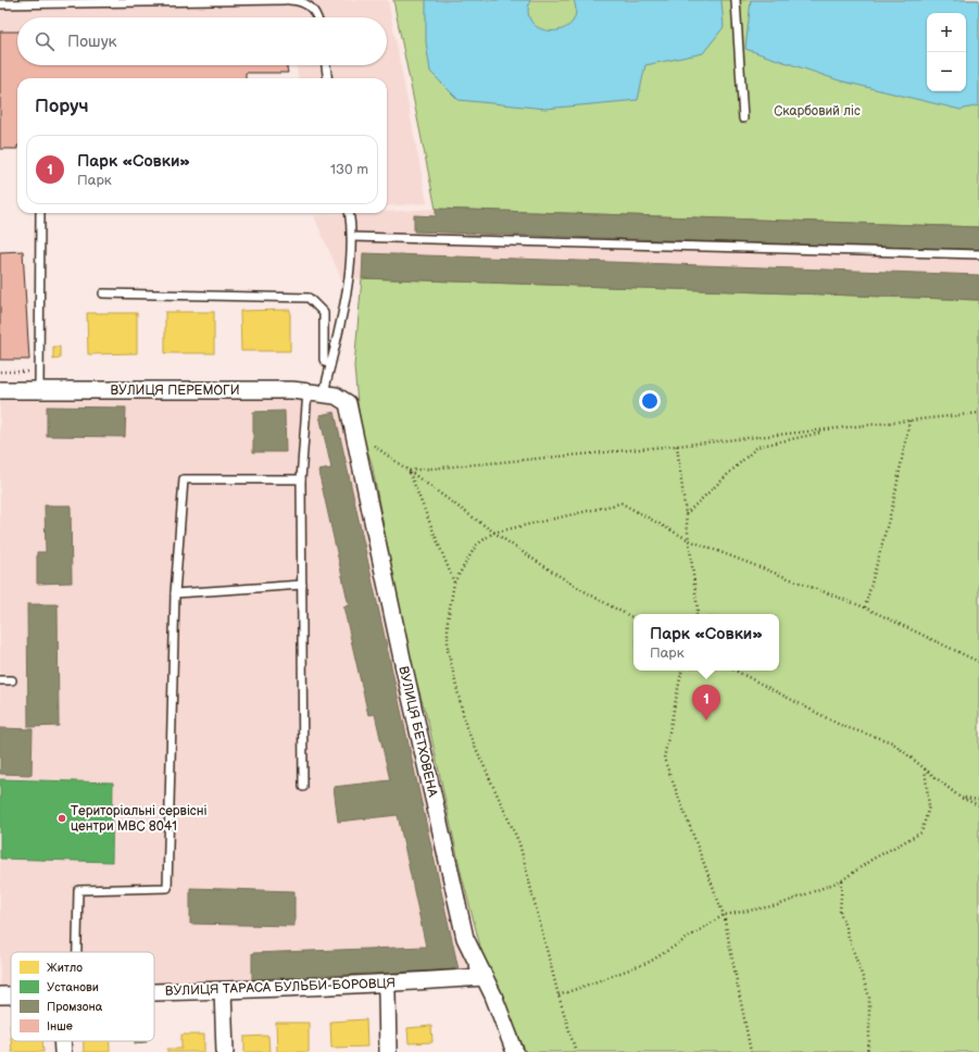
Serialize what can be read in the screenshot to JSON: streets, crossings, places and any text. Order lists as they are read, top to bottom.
{
  "streets": {
    "street": ["ВУЛИЦЯ ПЕРЕМОГИ", "ВУЛИЦЯ БЕТХОВЕНА", "ВУЛИЦЯ ТАРАСА БУЛЬБИ-БОРОВЦЯ"]
  },
  "crossings": [
    ["ВУЛИЦЯ ПЕРЕМОГИ", "ВУЛИЦЯ БЕТХОВЕНА"],
    ["ВУЛИЦЯ БЕТХОВЕНА", "ВУЛИЦЯ ТАРАСА БУЛЬБИ-БОРОВЦЯ"]
  ],
  "parks": ["Скарбовий ліс"],
  "places": ["Територіальні сервісні центри МВС 8041"],
  "legend": [
    "Житло",
    "Установи",
    "Промзона",
    "Інше"
  ],
  "page": {
    "map_buttons": ["+", "−"],
    "search": "Пошук",
    "heading": "Поруч",
    "list": [
      {
        "mark": "1",
        "name": "Парк «Совки»",
        "note": "Парк",
        "value": "130 m"
      }
    ],
    "popup": ["Парк «Совки»", "Парк"],
    "pins": "1"
  }
}
